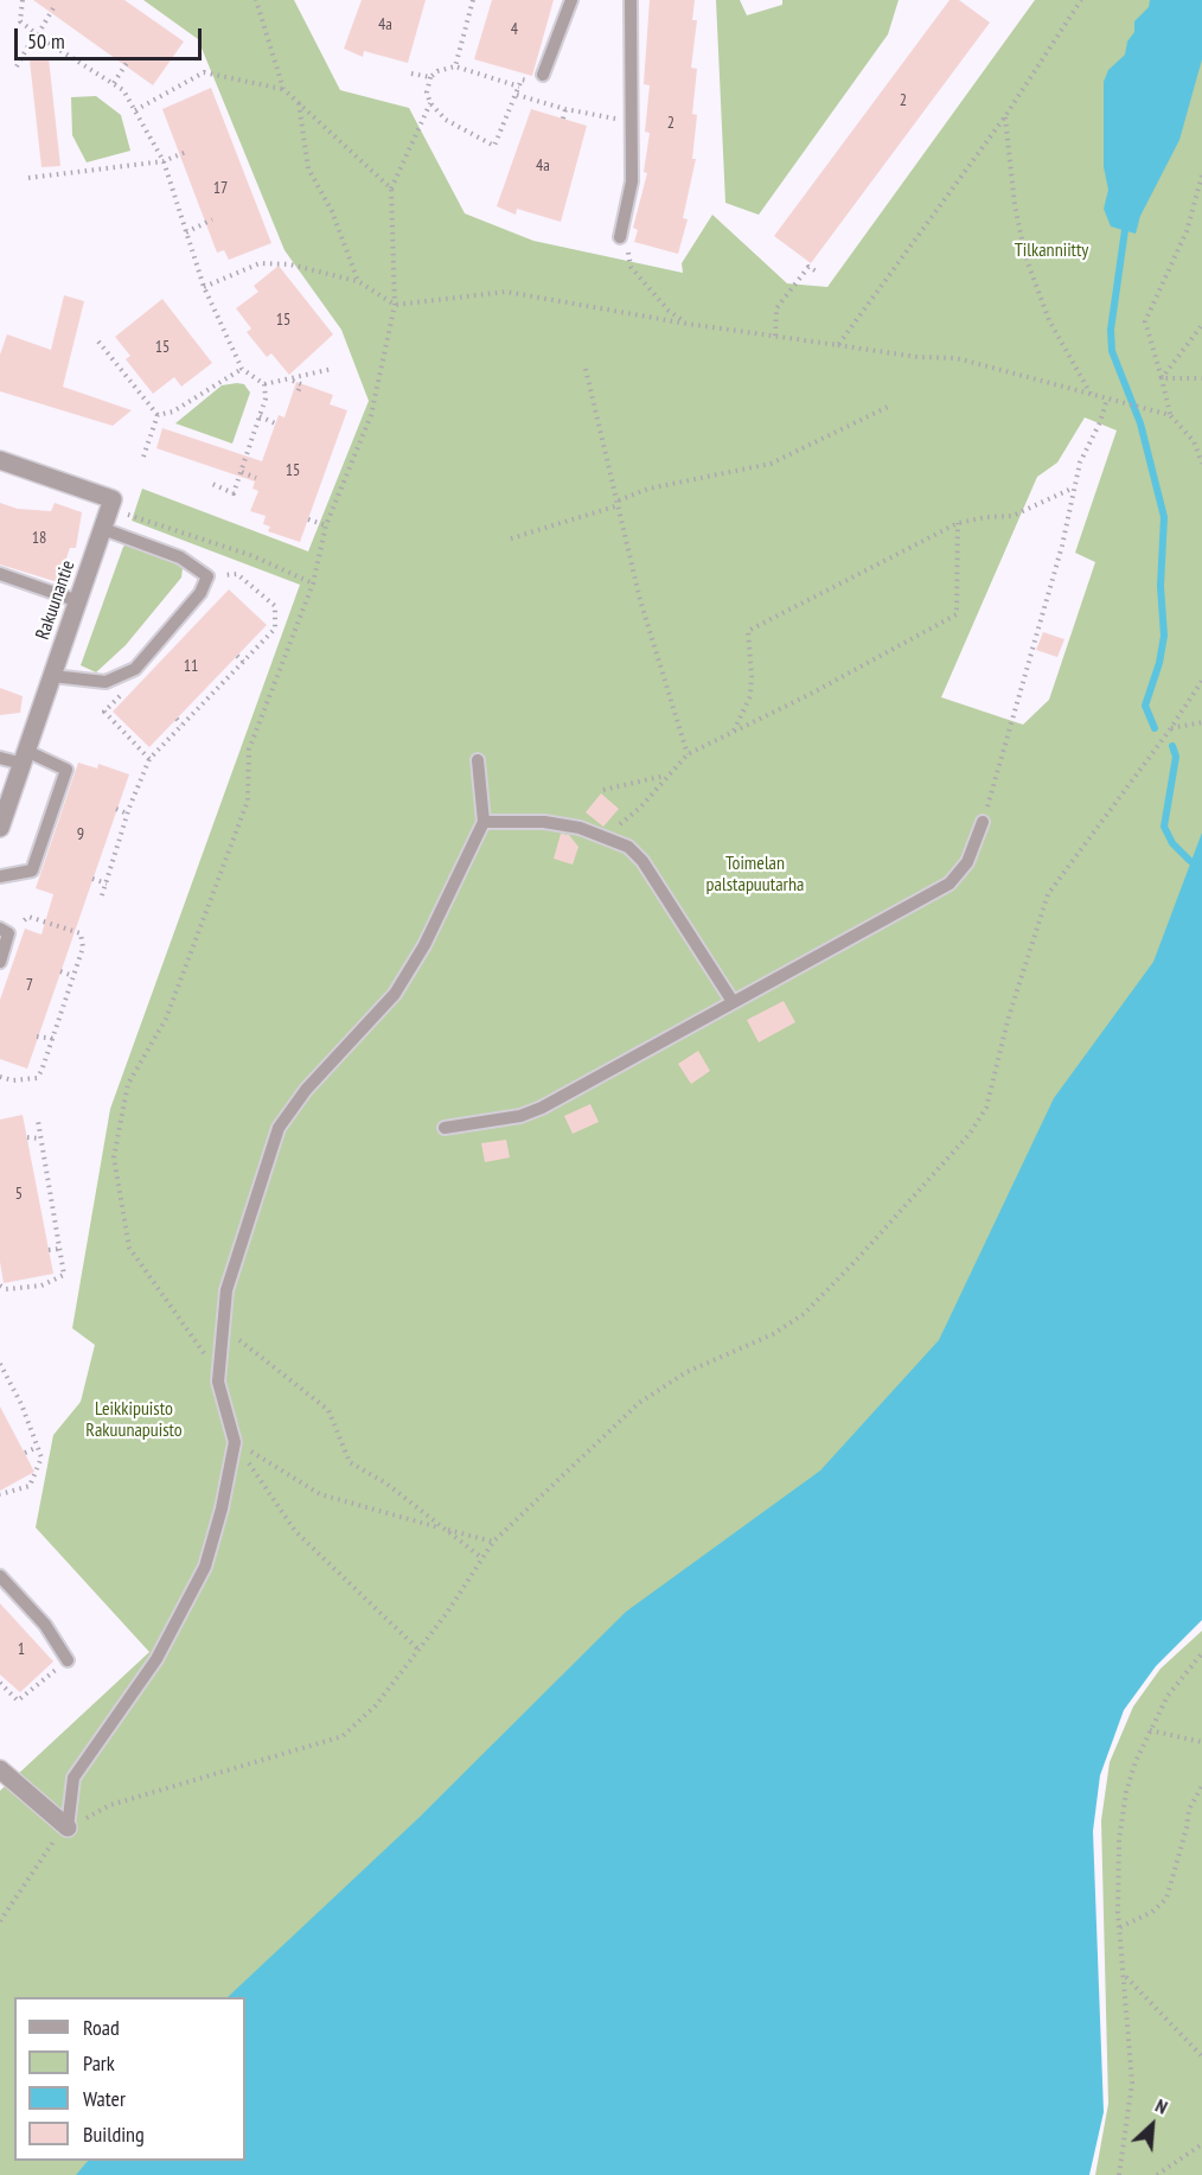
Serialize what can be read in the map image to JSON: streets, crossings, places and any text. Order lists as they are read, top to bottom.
{
  "streets": {
    "street": ["Rakuunantie"]
  },
  "parks": ["Tilkanniitty", "Toimelan palstapuutarha", "Leikkipuisto Rakuunapuisto"],
  "house_numbers": [
    "4a",
    "4",
    "2",
    "2",
    "4a",
    "17",
    "15",
    "15",
    "15",
    "18",
    "11",
    "9",
    "7",
    "5",
    "1"
  ],
  "legend": [
    "Road",
    "Park",
    "Water",
    "Building"
  ],
  "scale_bar": "50 m",
  "north": "top right"
}
